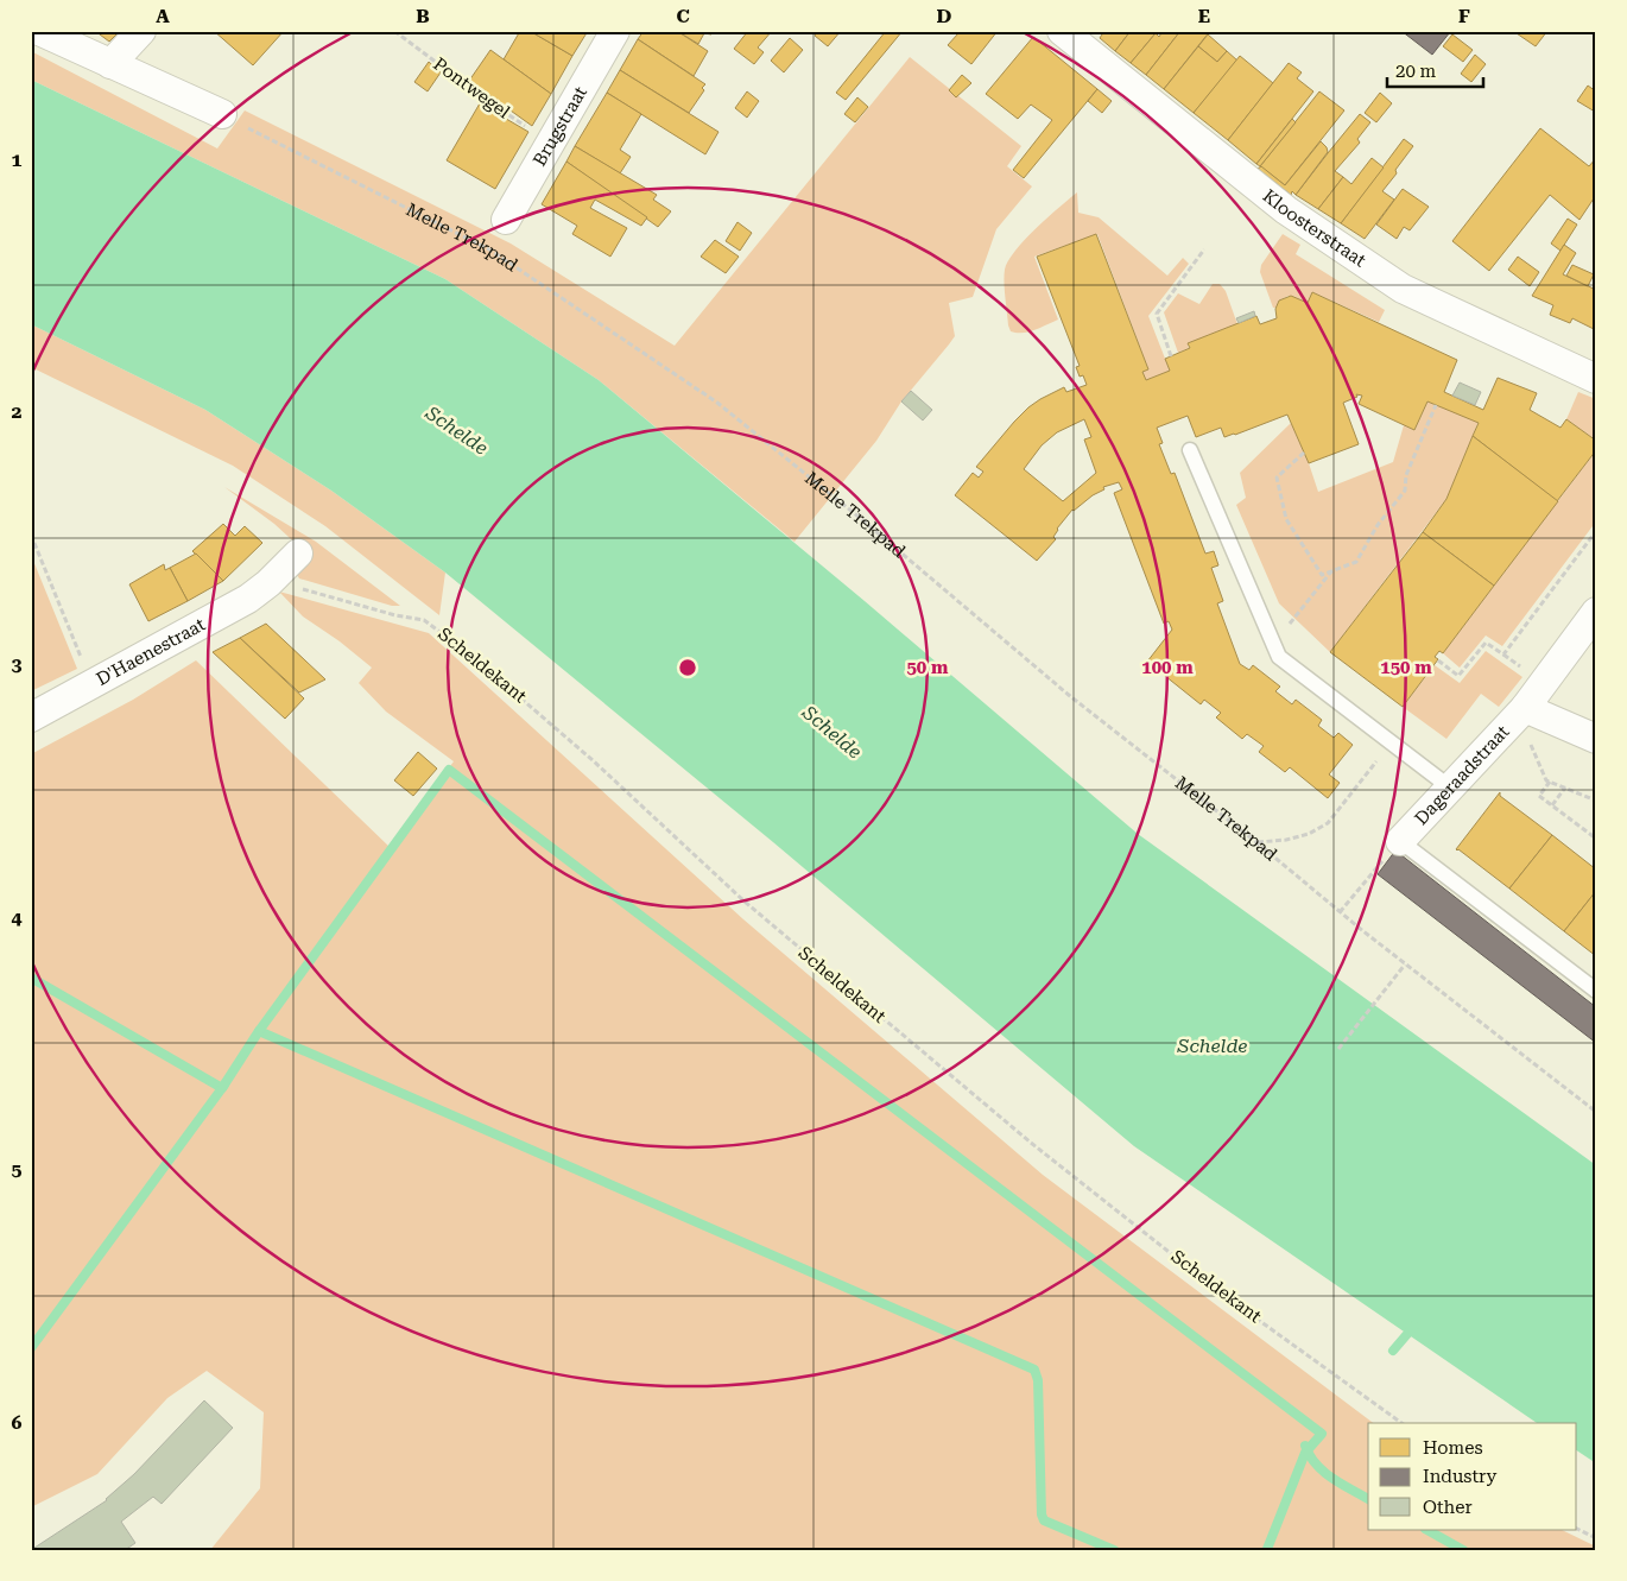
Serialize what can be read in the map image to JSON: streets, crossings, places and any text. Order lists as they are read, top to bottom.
{
  "streets": {
    "street": [
      "Brugstraat",
      "Kloosterstraat",
      "D'Haenestraat",
      "Dageraadstraat"
    ],
    "path": ["Pontwegel", "Melle Trekpad", "Scheldekant"]
  },
  "crossings": [
    ["Pontwegel", "Brugstraat"],
    ["D'Haenestraat", "Scheldekant"]
  ],
  "water": ["Schelde"],
  "legend": ["Homes", "Industry", "Other"],
  "scale_bar": "20 m",
  "grid": {
    "columns": [
      "A",
      "B",
      "C",
      "D",
      "E",
      "F"
    ],
    "rows": [
      "1",
      "2",
      "3",
      "4",
      "5",
      "6"
    ]
  },
  "rings": ["50 m", "100 m", "150 m"]
}
